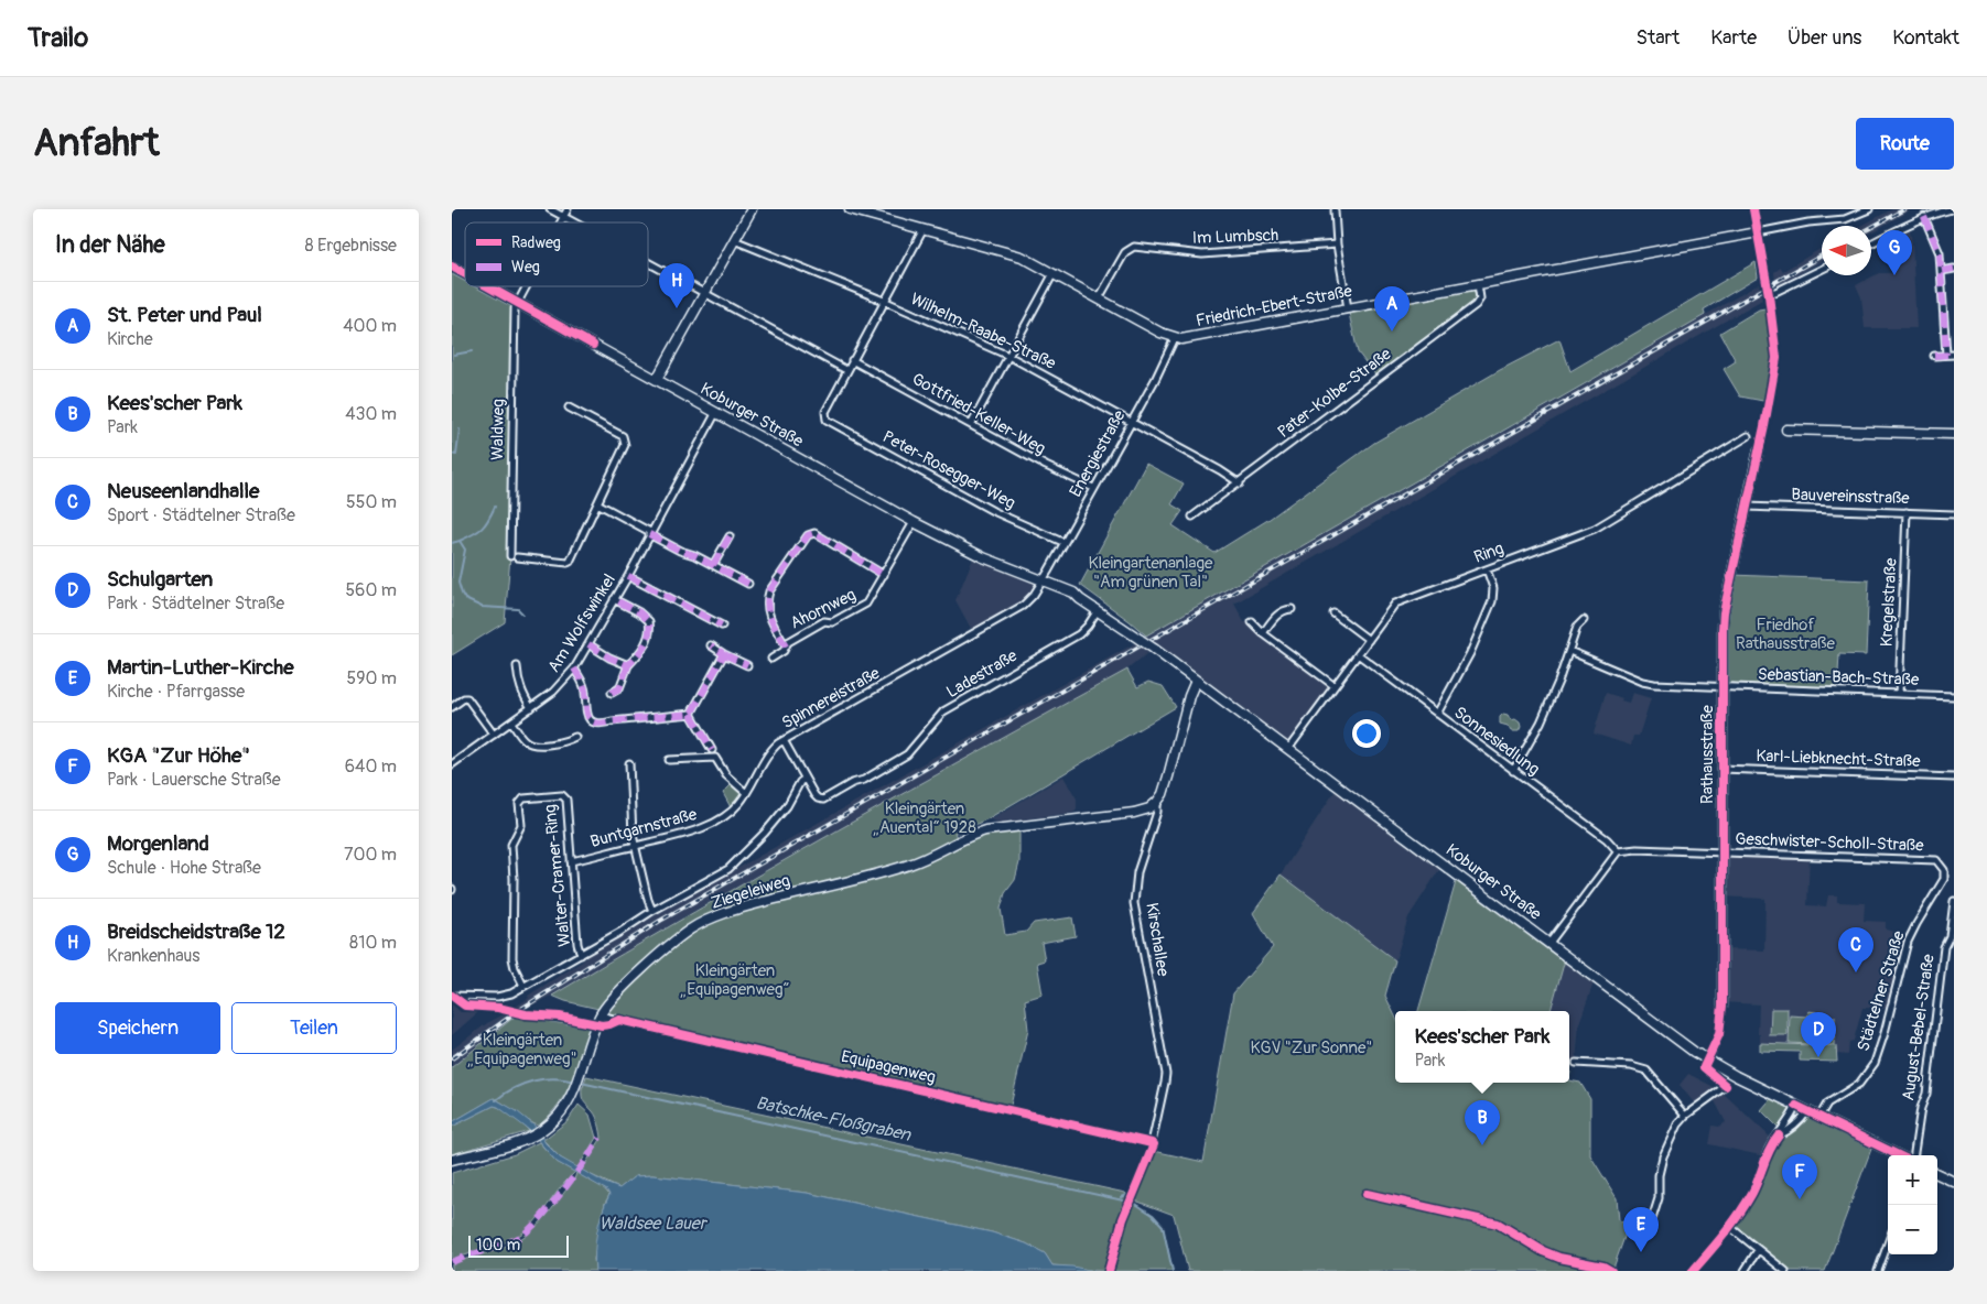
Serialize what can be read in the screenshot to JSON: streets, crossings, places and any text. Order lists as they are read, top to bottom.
{
  "streets": {
    "main road": [
      "Friedrich-Ebert-Straße",
      "Koburger Straße",
      "Rathausstraße",
      "Ziegeleiweg",
      "Kirschallee"
    ],
    "street": [
      "Im Lumbsch",
      "Wilhelm-Raabe-Straße",
      "Pater-Kolbe-Straße",
      "Gottfried-Keller-Weg",
      "Waldweg",
      "Energiestraße",
      "Peter-Rosegger-Weg",
      "Bauvereinsstraße",
      "Ring",
      "Kregelstraße",
      "Ahornweg",
      "Am Wolfswinkel",
      "Ladestraße",
      "Sebastian-Bach-Straße",
      "Spinnereistraße",
      "Sonnesiedlung",
      "Karl-Liebknecht-Straße",
      "Buntgarnstraße",
      "Geschwister-Scholl-Straße",
      "Walter-Cramer-Ring",
      "Städtelner Straße",
      "August-Bebel-Straße",
      "Equipagenweg"
    ]
  },
  "crossings": [
    ["Im Lumbsch", "Friedrich-Ebert-Straße"],
    ["Friedrich-Ebert-Straße", "Pater-Kolbe-Straße"],
    ["Friedrich-Ebert-Straße", "Energiestraße"],
    ["Wilhelm-Raabe-Straße", "Pater-Kolbe-Straße"],
    ["Wilhelm-Raabe-Straße", "Energiestraße"],
    ["Gottfried-Keller-Weg", "Energiestraße"],
    ["Koburger Straße", "Waldweg"],
    ["Koburger Straße", "Energiestraße"],
    ["Koburger Straße", "Ring"],
    ["Koburger Straße", "Ahornweg"],
    ["Koburger Straße", "Am Wolfswinkel"],
    ["Koburger Straße", "Ladestraße"],
    ["Koburger Straße", "Spinnereistraße"],
    ["Koburger Straße", "Rathausstraße"],
    ["Koburger Straße", "Kirschallee"],
    ["Koburger Straße", "Städtelner Straße"],
    ["Energiestraße", "Peter-Rosegger-Weg"],
    ["Energiestraße", "Spinnereistraße"],
    ["Bauvereinsstraße", "Kregelstraße"],
    ["Bauvereinsstraße", "Rathausstraße"],
    ["Ring", "Sonnesiedlung"],
    ["Kregelstraße", "Sebastian-Bach-Straße"],
    ["Ladestraße", "Spinnereistraße"],
    ["Sebastian-Bach-Straße", "Rathausstraße"],
    ["Spinnereistraße", "Buntgarnstraße"],
    ["Sonnesiedlung", "Geschwister-Scholl-Straße"],
    ["Rathausstraße", "Karl-Liebknecht-Straße"],
    ["Rathausstraße", "Geschwister-Scholl-Straße"],
    ["Buntgarnstraße", "Walter-Cramer-Ring"],
    ["Geschwister-Scholl-Straße", "Städtelner Straße"],
    ["Ziegeleiweg", "Kirschallee"],
    ["Ziegeleiweg", "Equipagenweg"],
    ["Kirschallee", "Equipagenweg"]
  ],
  "water": ["Batschke‐Floßgraben", "Waldsee Lauer"],
  "parks": [
    "Kleingartenanlage \"Am grünen Tal\"",
    "Friedhof Rathausstraße",
    "Kleingärten „Auental“ 1928",
    "Kleingärten „Equipagenweg“",
    "Kleingärten „Equipagenweg\"",
    "KGV \"Zur Sonne\""
  ],
  "legend": ["Radweg", "Weg"],
  "scale_bar": "100 m",
  "north": "left",
  "page": {
    "header": "Trailo",
    "nav": [
      "Start",
      "Karte",
      "Über uns",
      "Kontakt"
    ],
    "buttons": [
      "Route",
      ["Speichern", "Teilen"]
    ],
    "title": "Anfahrt",
    "heading": ["In der Nähe", "8 Ergebnisse"],
    "pins": [
      "G",
      "H",
      "A",
      "C",
      "D",
      "B",
      "F",
      "E"
    ],
    "list": [
      {
        "mark": "A",
        "name": "St. Peter und Paul",
        "note": "Kirche",
        "value": "400 m"
      },
      {
        "mark": "B",
        "name": "Kees'scher Park",
        "note": "Park",
        "value": "430 m"
      },
      {
        "mark": "C",
        "name": "Neuseenlandhalle",
        "note": "Sport · Städtelner Straße",
        "value": "550 m"
      },
      {
        "mark": "D",
        "name": "Schulgarten",
        "note": "Park · Städtelner Straße",
        "value": "560 m"
      },
      {
        "mark": "E",
        "name": "Martin-Luther-Kirche",
        "note": "Kirche · Pfarrgasse",
        "value": "590 m"
      },
      {
        "mark": "F",
        "name": "KGA \"Zur Höhe\"",
        "note": "Park · Lauersche Straße",
        "value": "640 m"
      },
      {
        "mark": "G",
        "name": "Morgenland",
        "note": "Schule · Hohe Straße",
        "value": "700 m"
      },
      {
        "mark": "H",
        "name": "Breidscheidstraße 12",
        "note": "Krankenhaus",
        "value": "810 m"
      }
    ],
    "popup": ["Kees'scher Park", "Park"],
    "map_buttons": ["+", "−"],
    "scale": "100 m"
  }
}
